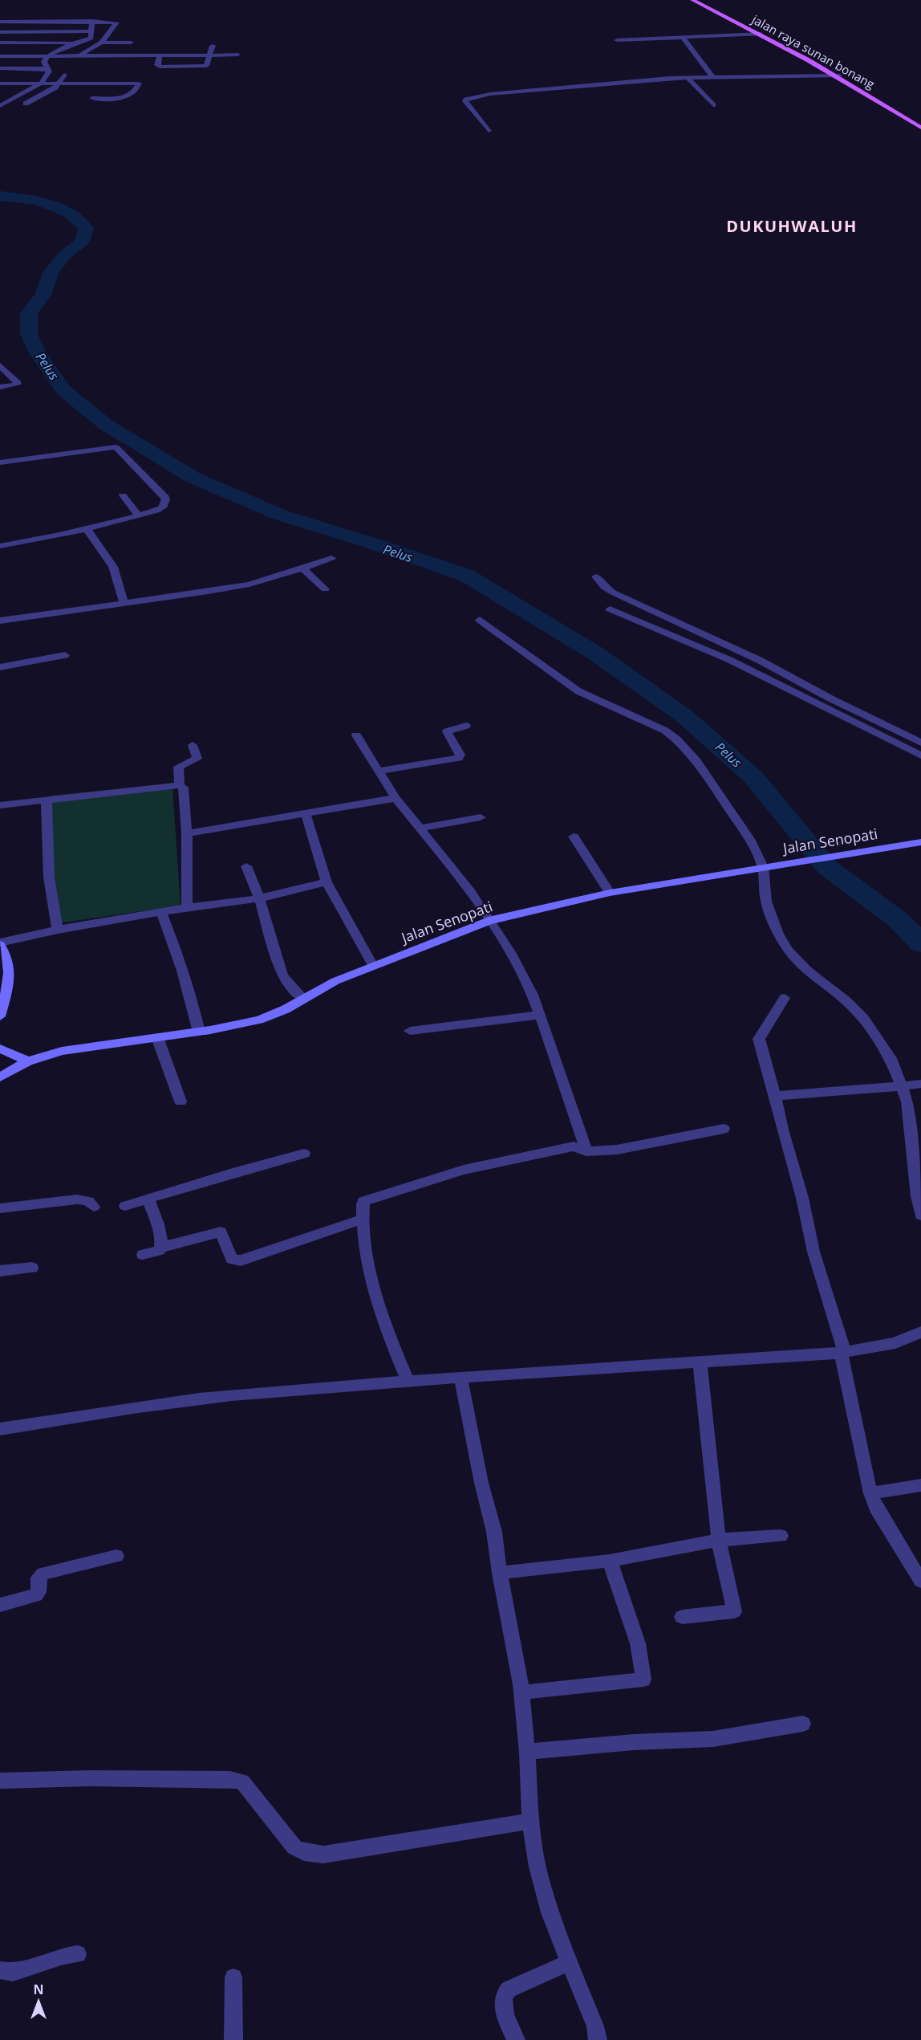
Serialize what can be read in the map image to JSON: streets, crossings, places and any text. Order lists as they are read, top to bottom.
{
  "streets": {
    "main road": ["jalan raya sunan bonang", "Jalan Senopati"]
  },
  "districts": ["DUKUHWALUH"],
  "water": ["Pelus"],
  "north": "top"
}
